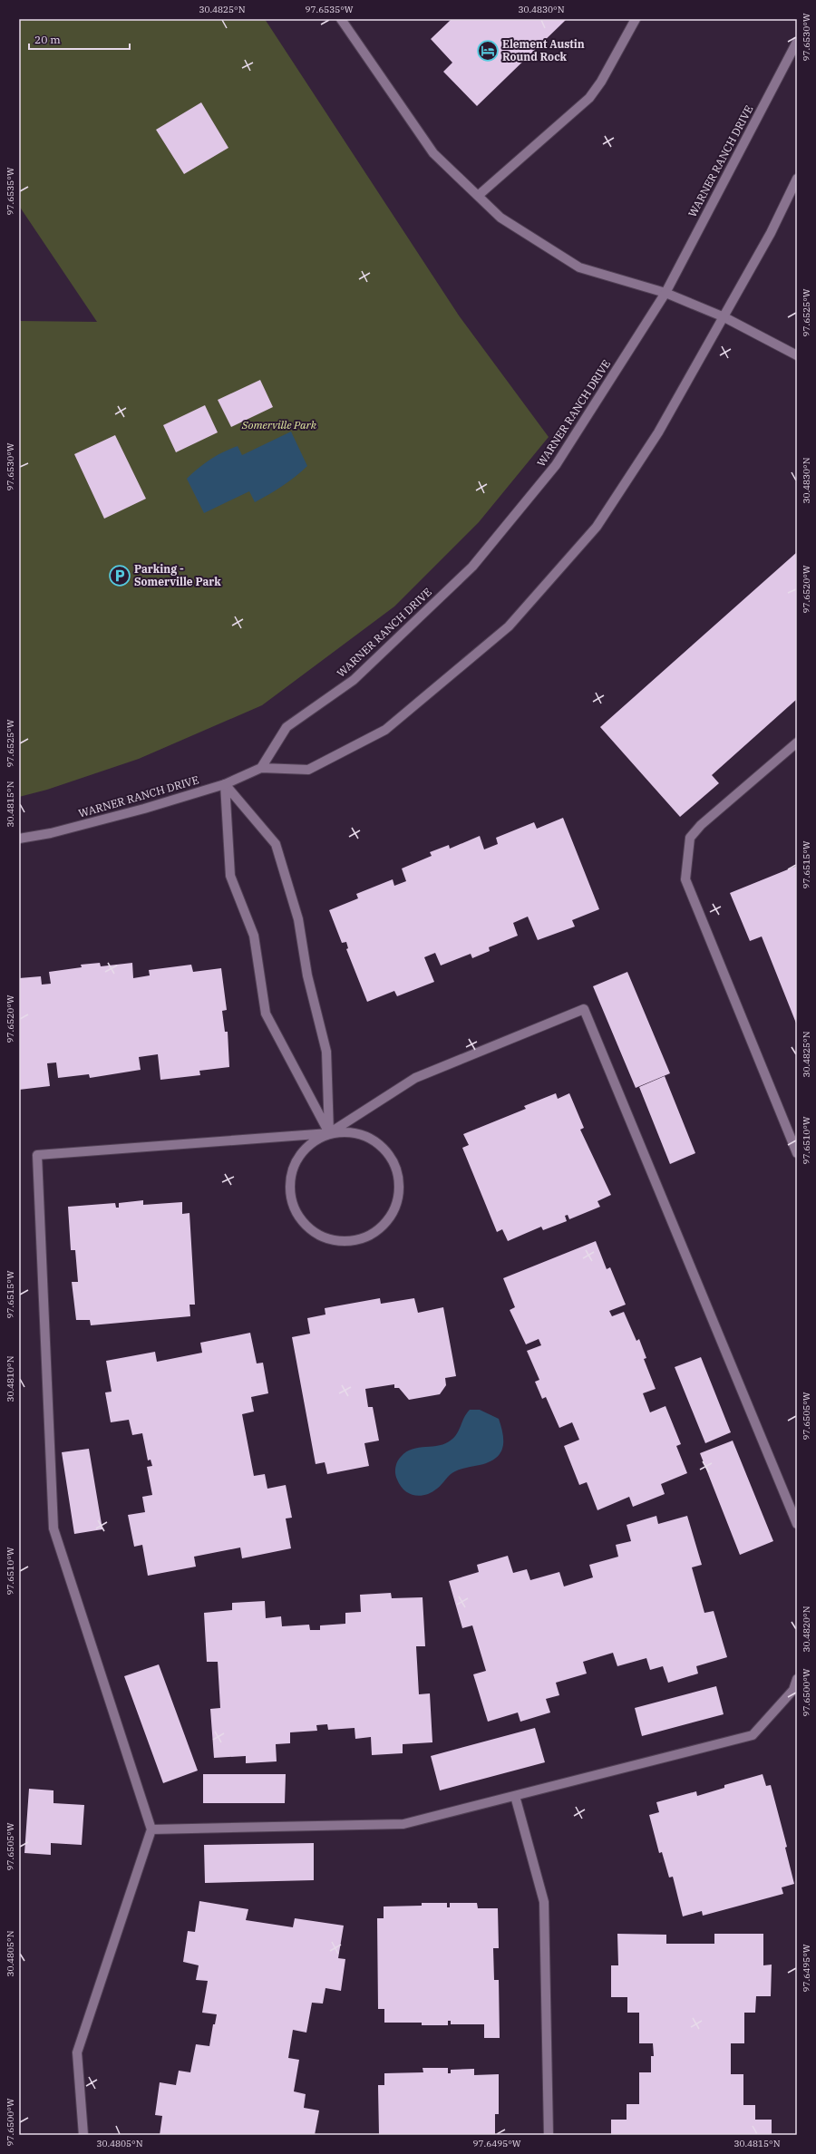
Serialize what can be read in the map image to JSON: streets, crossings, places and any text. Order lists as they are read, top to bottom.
{
  "streets": {
    "street": ["WARNER RANCH DRIVE"]
  },
  "parks": ["Somerville Park"],
  "places": {
    "hotel": ["Element Austin Round Rock"],
    "parking": ["Parking - Somerville Park"]
  },
  "scale_bar": "20 m",
  "coordinates": [
    "30.4825°N",
    "97.6535°W",
    "30.4830°N",
    "97.6530°W",
    "97.6525°W",
    "97.6520°W",
    "30.4815°N",
    "97.6515°W",
    "97.6510°W",
    "30.4810°N",
    "97.6505°W",
    "30.4820°N",
    "97.6500°W",
    "30.4805°N",
    "97.6495°W"
  ]
}
